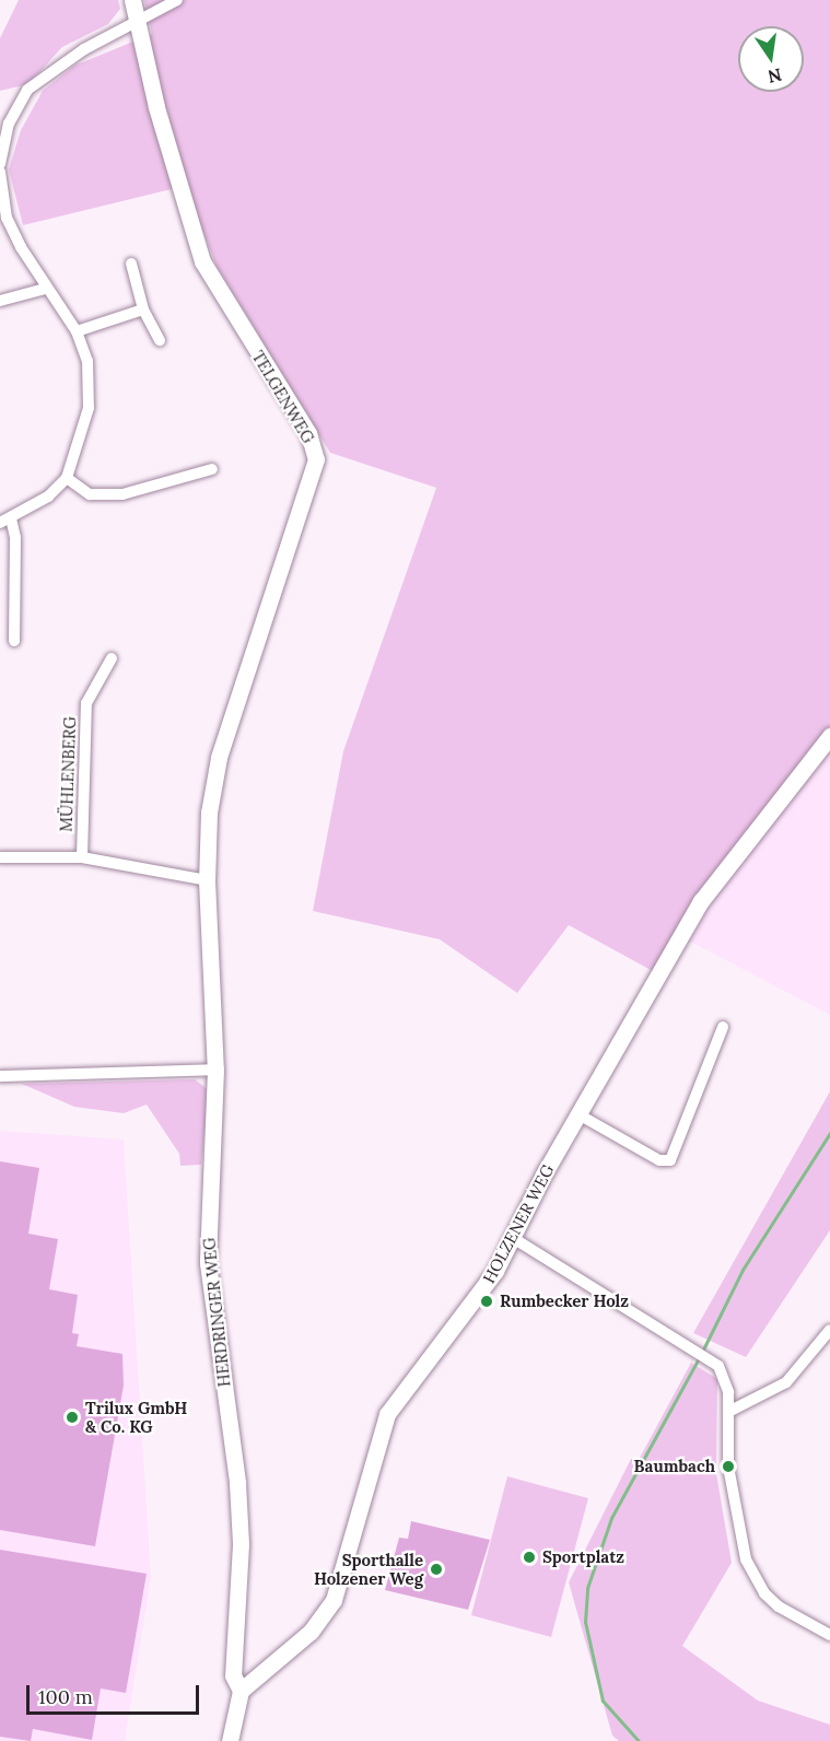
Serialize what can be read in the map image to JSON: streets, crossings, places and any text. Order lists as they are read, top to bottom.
{
  "streets": {
    "main road": ["TELGENWEG", "HOLZENER WEG", "HERDRINGER WEG"],
    "street": ["MÜHLENBERG"]
  },
  "crossings": [
    ["TELGENWEG", "MÜHLENBERG"],
    ["TELGENWEG", "HERDRINGER WEG"],
    ["MÜHLENBERG", "HERDRINGER WEG"],
    ["HOLZENER WEG", "HERDRINGER WEG"]
  ],
  "places": [
    "Rumbecker Holz",
    "Trilux GmbH & Co. KG",
    "Baumbach",
    "Sportplatz",
    "Sporthalle Holzener Weg"
  ],
  "scale_bar": "100 m",
  "north": "bottom"
}
